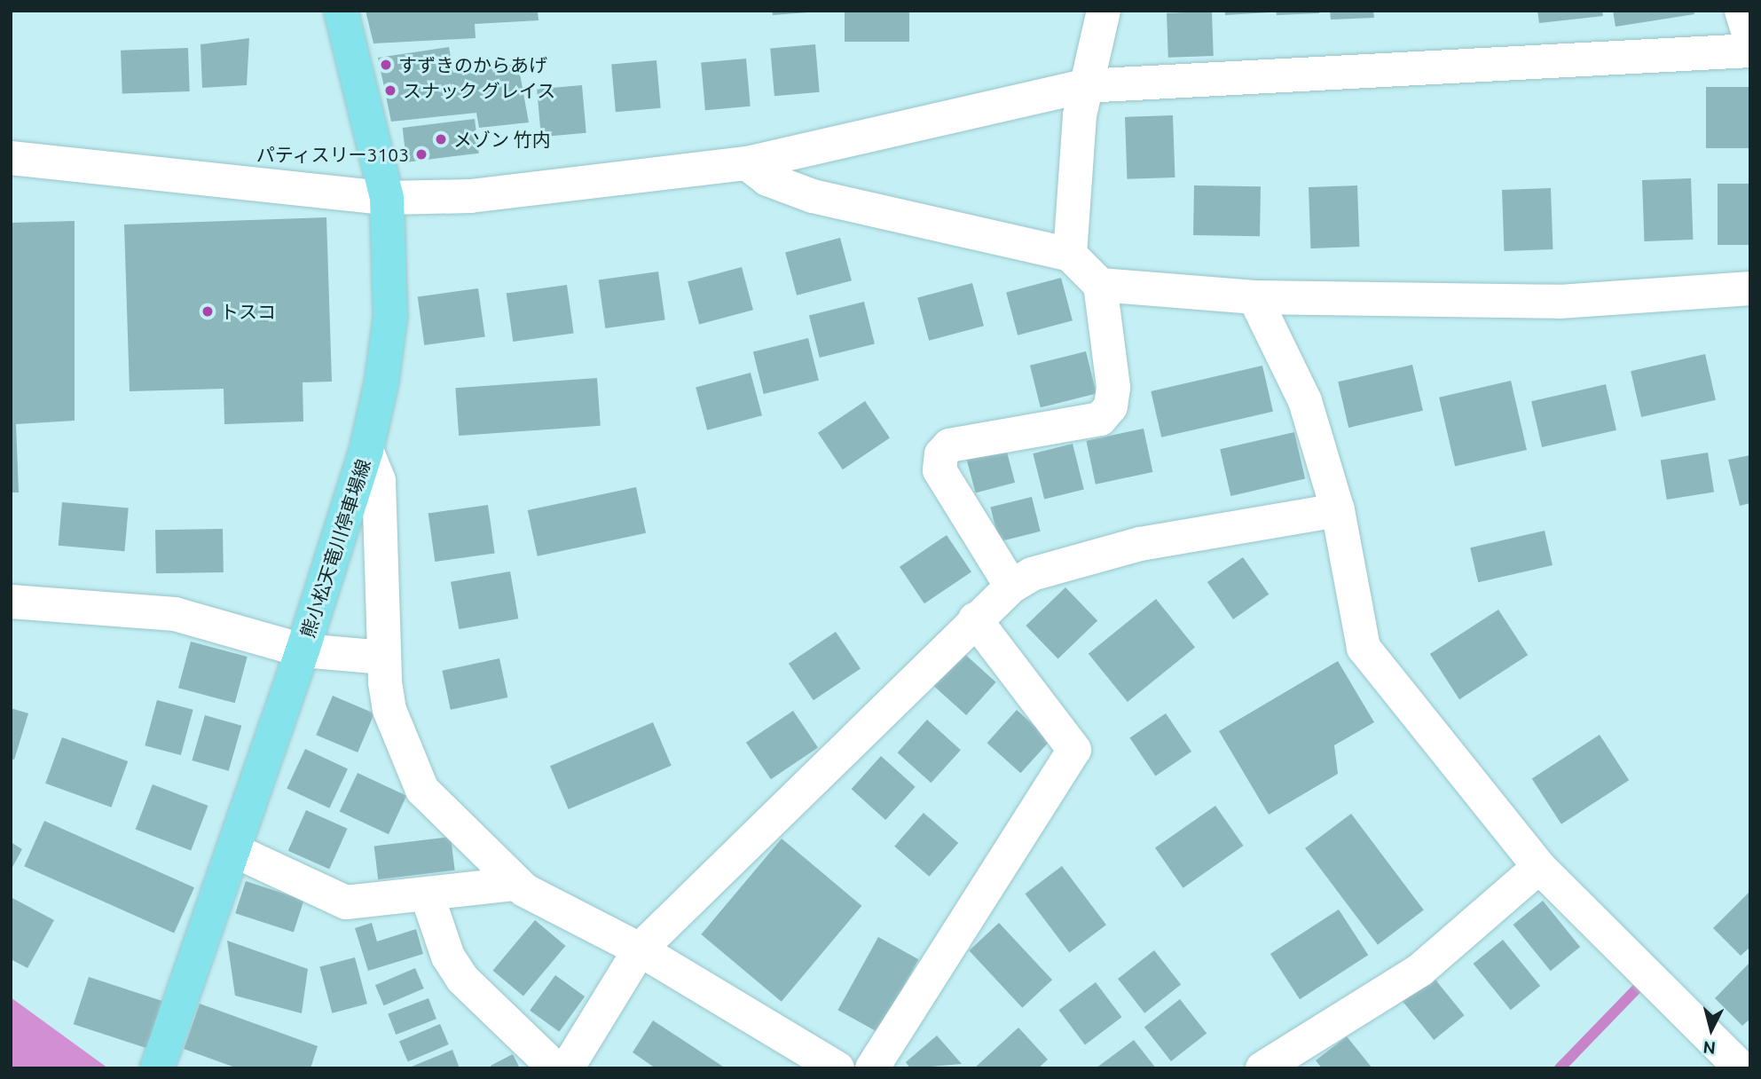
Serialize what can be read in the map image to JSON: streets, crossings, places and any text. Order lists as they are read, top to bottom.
{
  "streets": {
    "main road": ["熊小松天竜川停車場線"]
  },
  "places": [
    "すずきのからあげ",
    "スナック グレイス",
    "メゾン 竹内",
    "パティスリー3103",
    "トスコ"
  ],
  "north": "bottom"
}
